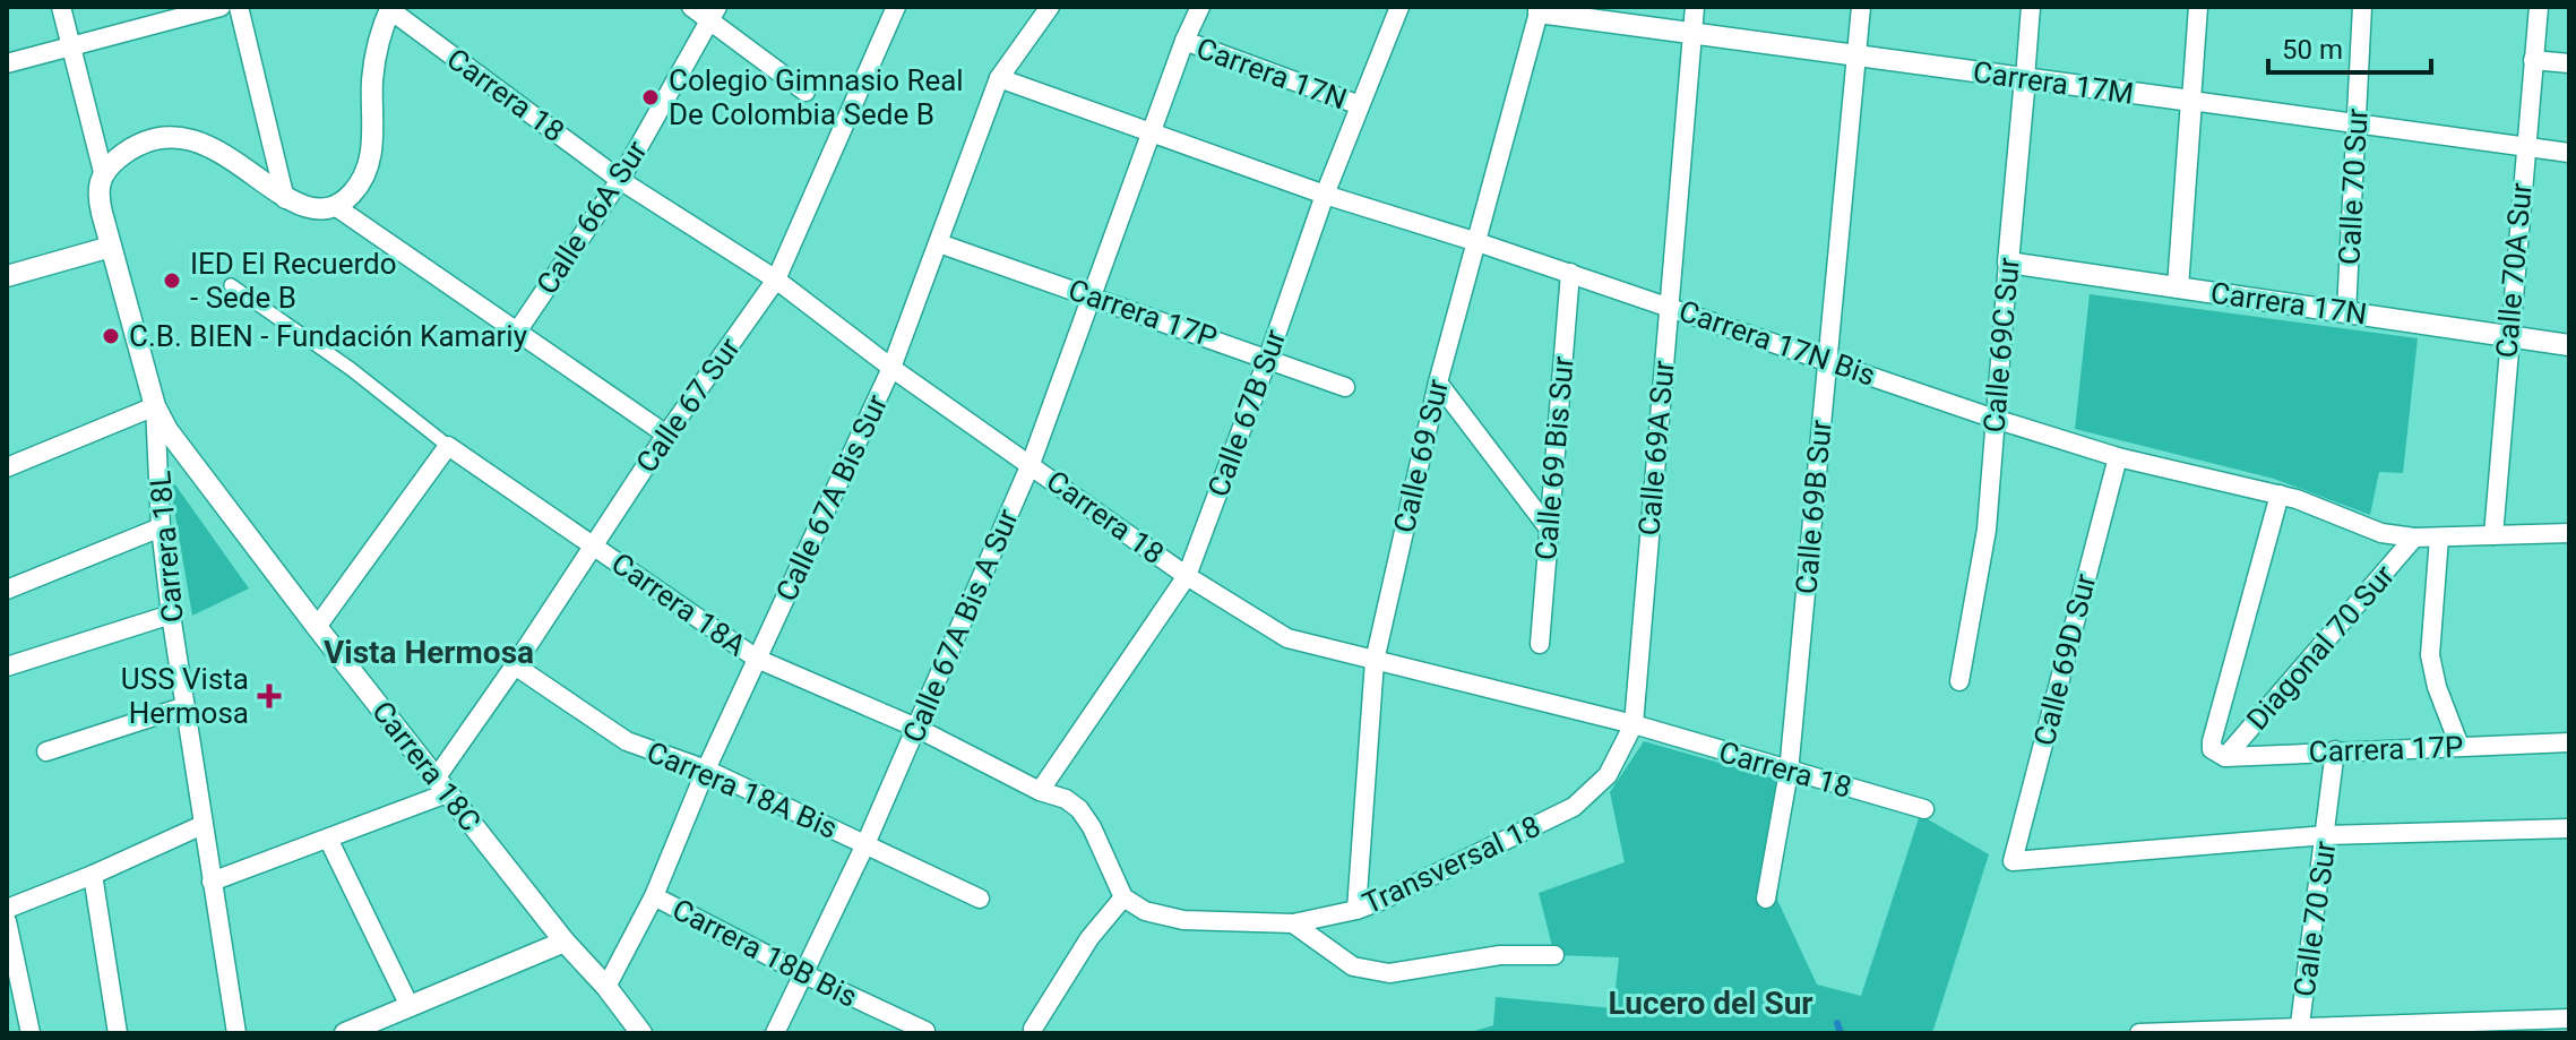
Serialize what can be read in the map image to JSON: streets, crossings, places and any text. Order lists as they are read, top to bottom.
{
  "streets": {
    "street": [
      "Carrera 17N",
      "Carrera 17M",
      "Carrera 18",
      "Calle 70 Sur",
      "Calle 66A Sur",
      "Calle 70A Sur",
      "Carrera 17P",
      "Carrera 17N Bis",
      "Calle 69C Sur",
      "Calle 67 Sur",
      "Calle 67B Sur",
      "Calle 69A Sur",
      "Calle 69 Sur",
      "Calle 69 Bis Sur",
      "Calle 67A Bis Sur",
      "Calle 69B Sur",
      "Carrera 18L",
      "Carrera 18A",
      "Calle 67A Bis A Sur",
      "Diagonal 70 Sur",
      "Calle 69D Sur",
      "Carrera 18C",
      "Carrera 18A Bis",
      "Transversal 18",
      "Carrera 18B Bis"
    ]
  },
  "crossings": [
    ["Carrera 17N", "Calle 70 Sur"],
    ["Carrera 17N", "Calle 70A Sur"],
    ["Carrera 17N", "Calle 69C Sur"],
    ["Carrera 17N", "Calle 67B Sur"],
    ["Carrera 17N", "Calle 67A Bis A Sur"],
    ["Carrera 17M", "Calle 70 Sur"],
    ["Carrera 17M", "Calle 70A Sur"],
    ["Carrera 17M", "Calle 69C Sur"],
    ["Carrera 17M", "Calle 69A Sur"],
    ["Carrera 17M", "Calle 69 Sur"],
    ["Carrera 17M", "Calle 69B Sur"],
    ["Carrera 18", "Calle 66A Sur"],
    ["Carrera 18", "Calle 67 Sur"],
    ["Carrera 18", "Calle 67B Sur"],
    ["Carrera 18", "Calle 69A Sur"],
    ["Carrera 18", "Calle 69 Sur"],
    ["Carrera 18", "Calle 67A Bis Sur"],
    ["Carrera 18", "Calle 69B Sur"],
    ["Carrera 18", "Calle 67A Bis A Sur"],
    ["Calle 70 Sur", "Carrera 17P"],
    ["Calle 70 Sur", "Calle 69D Sur"],
    ["Calle 70A Sur", "Carrera 17N Bis"],
    ["Carrera 17P", "Calle 67B Sur"],
    ["Carrera 17P", "Calle 67A Bis Sur"],
    ["Carrera 17P", "Calle 67A Bis A Sur"],
    ["Carrera 17P", "Diagonal 70 Sur"],
    ["Carrera 17N Bis", "Calle 69C Sur"],
    ["Carrera 17N Bis", "Calle 67B Sur"],
    ["Carrera 17N Bis", "Calle 69A Sur"],
    ["Carrera 17N Bis", "Calle 69 Sur"],
    ["Carrera 17N Bis", "Calle 69 Bis Sur"],
    ["Carrera 17N Bis", "Calle 67A Bis Sur"],
    ["Carrera 17N Bis", "Calle 69B Sur"],
    ["Carrera 17N Bis", "Calle 67A Bis A Sur"],
    ["Carrera 17N Bis", "Diagonal 70 Sur"],
    ["Carrera 17N Bis", "Calle 69D Sur"],
    ["Calle 67 Sur", "Carrera 18A"],
    ["Calle 67 Sur", "Carrera 18C"],
    ["Calle 67 Sur", "Carrera 18A Bis"],
    ["Calle 67B Sur", "Carrera 18A"],
    ["Calle 69A Sur", "Transversal 18"],
    ["Calle 69 Sur", "Transversal 18"],
    ["Calle 67A Bis Sur", "Carrera 18A"],
    ["Calle 67A Bis Sur", "Carrera 18C"],
    ["Calle 67A Bis Sur", "Carrera 18A Bis"],
    ["Calle 67A Bis Sur", "Carrera 18B Bis"],
    ["Carrera 18L", "Carrera 18C"],
    ["Carrera 18A", "Calle 67A Bis A Sur"],
    ["Carrera 18A", "Transversal 18"],
    ["Calle 67A Bis A Sur", "Carrera 18A Bis"],
    ["Calle 67A Bis A Sur", "Carrera 18B Bis"]
  ],
  "districts": ["Vista Hermosa", "Lucero del Sur"],
  "places": {
    "other": ["Colegio Gimnasio Real De Colombia Sede B", "IED El Recuerdo - Sede B", "C.B. BIEN - Fundación Kamariy"],
    "health": ["USS Vista Hermosa"]
  },
  "scale_bar": "50 m"
}
